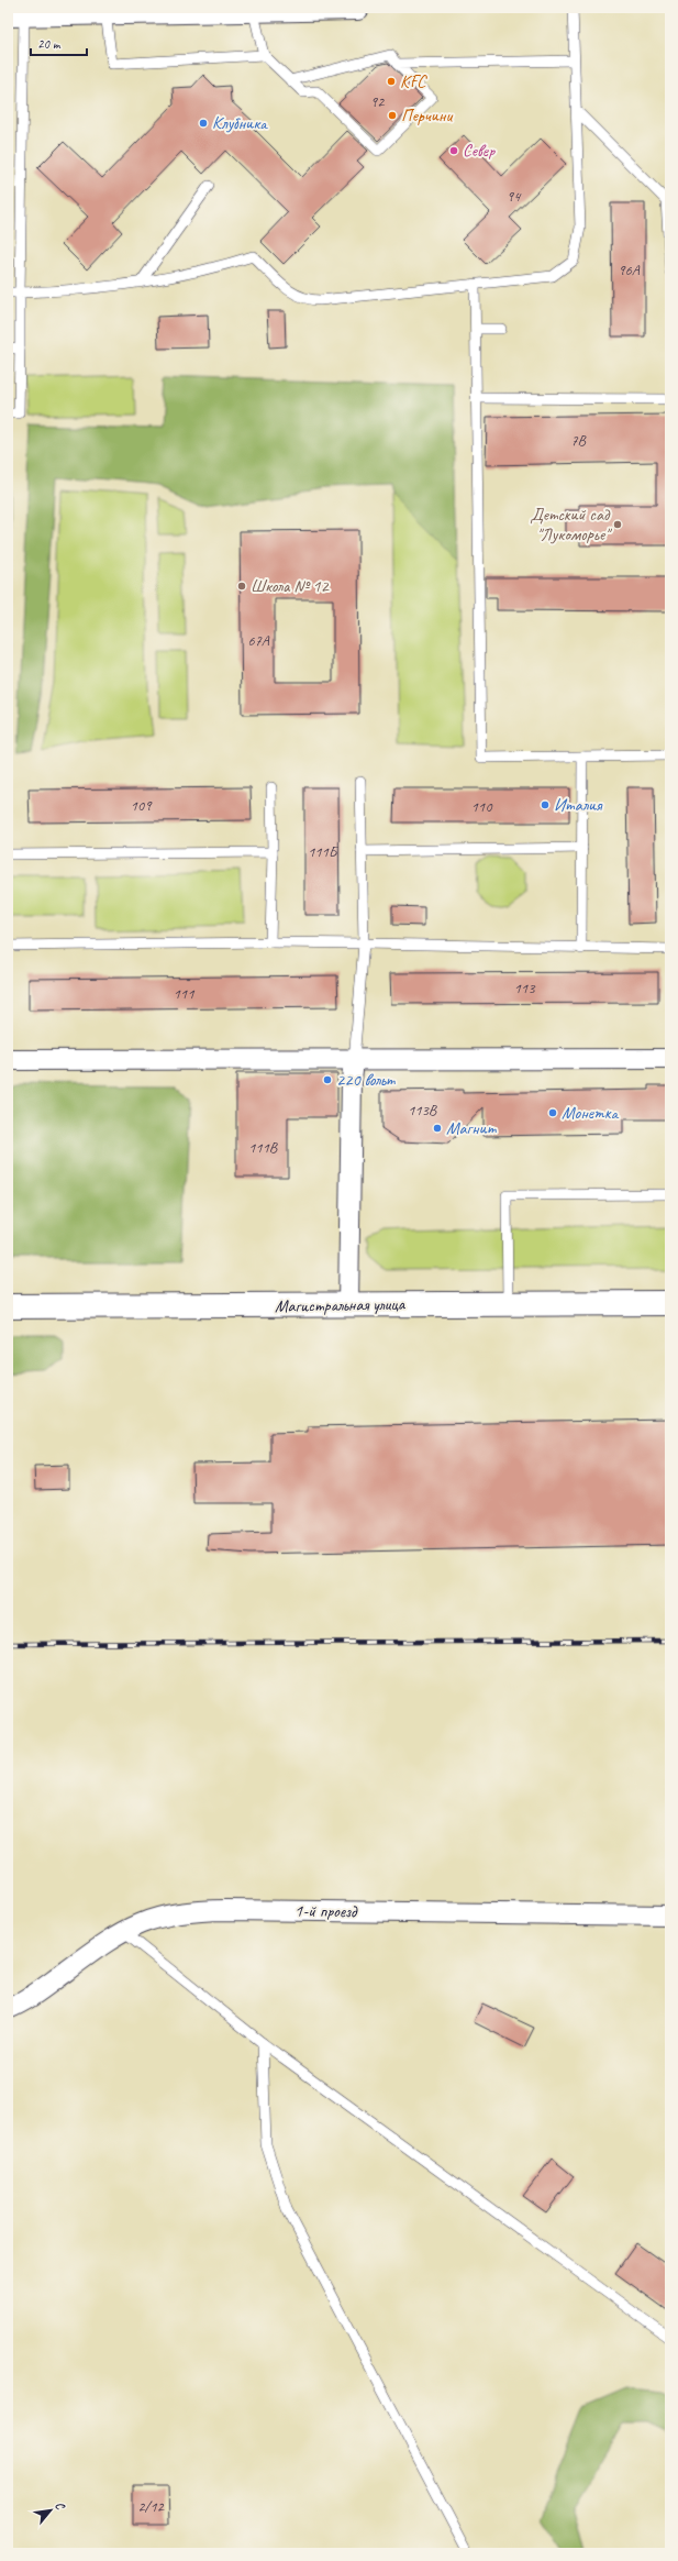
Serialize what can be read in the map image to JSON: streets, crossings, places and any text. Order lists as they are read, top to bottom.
{
  "streets": {
    "main road": ["Магистральная улица"],
    "street": ["1-й проезд"]
  },
  "places": [
    "KFC",
    "Перчини",
    "Клубника",
    "Север",
    "Детский сад \"Лукоморье\"",
    "Школа № 12",
    "Италия",
    "220 вольт",
    "Монетка",
    "Магнит"
  ],
  "house_numbers": [
    "92",
    "94",
    "96А",
    "7В",
    "67А",
    "109",
    "110",
    "111Б",
    "113",
    "111",
    "113В",
    "111В",
    "2/12"
  ],
  "scale_bar": "20 m",
  "north": "top right"
}
